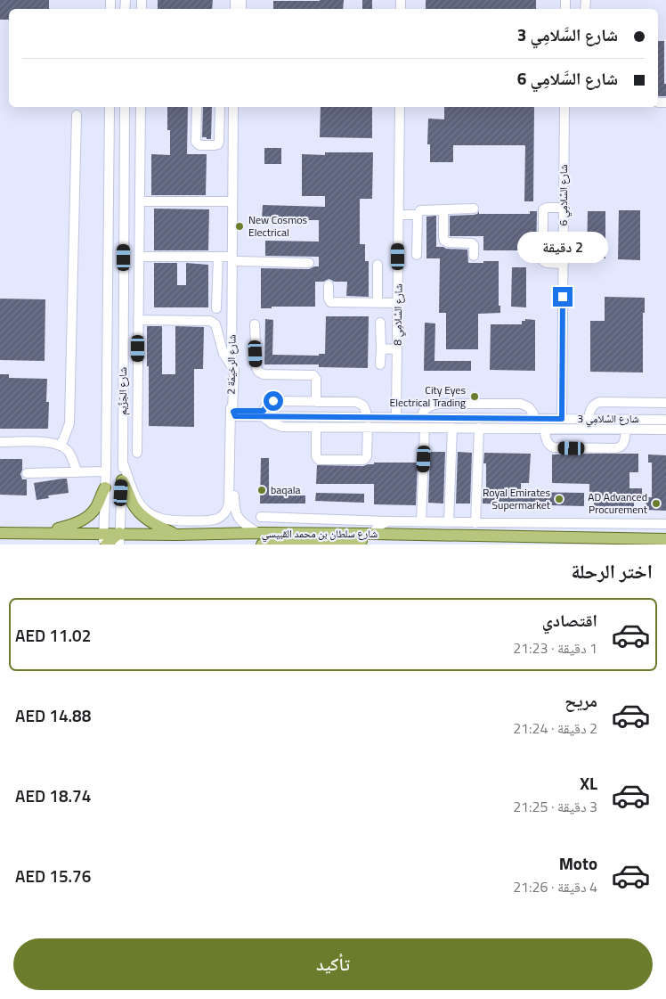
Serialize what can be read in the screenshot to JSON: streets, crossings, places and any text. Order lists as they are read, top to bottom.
{
  "streets": {
    "main road": ["شارع سلطان بن محمد القبيسي"],
    "street": [
      "شارع السَّلامِي 6",
      "شارع السَّلامِي 8",
      "شارع الرخيمَة 2",
      "شارع الجَزِّيم",
      "شارع السَّلامِي 3"
    ]
  },
  "crossings": [
    ["شارع السَّلامِي 6", "شارع السَّلامِي 3"],
    ["شارع السَّلامِي 8", "شارع السَّلامِي 3"],
    ["شارع الرخيمَة 2", "شارع الجَزِّيم"],
    ["شارع الرخيمَة 2", "شارع السَّلامِي 3"],
    ["شارع الرخيمَة 2", "شارع سلطان بن محمد القبيسي"],
    ["شارع الجَزِّيم", "شارع سلطان بن محمد القبيسي"]
  ],
  "places": [
    "New Cosmos Electrical",
    "City Eyes Electrical Trading",
    "baqala",
    "Royal Emirates Supermarket",
    "AD Advanced Procurement"
  ],
  "page": {
    "banner": ["شارع السَّلامِي 3", "شارع السَّلامِي 6"],
    "bubble": "2 دقيقة",
    "heading": "اختر الرحلة",
    "list": [
      {
        "name": "اقتصادي",
        "note": "1 دقيقة · 21:23",
        "value": "AED 11.02"
      },
      {
        "name": "مريح",
        "note": "2 دقيقة · 21:24",
        "value": "AED 14.88"
      },
      {
        "name": "XL",
        "note": "3 دقيقة · 21:25",
        "value": "AED 18.74"
      },
      {
        "name": "Moto",
        "note": "4 دقيقة · 21:26",
        "value": "AED 15.76"
      }
    ],
    "buttons": "تأكيد"
  }
}
